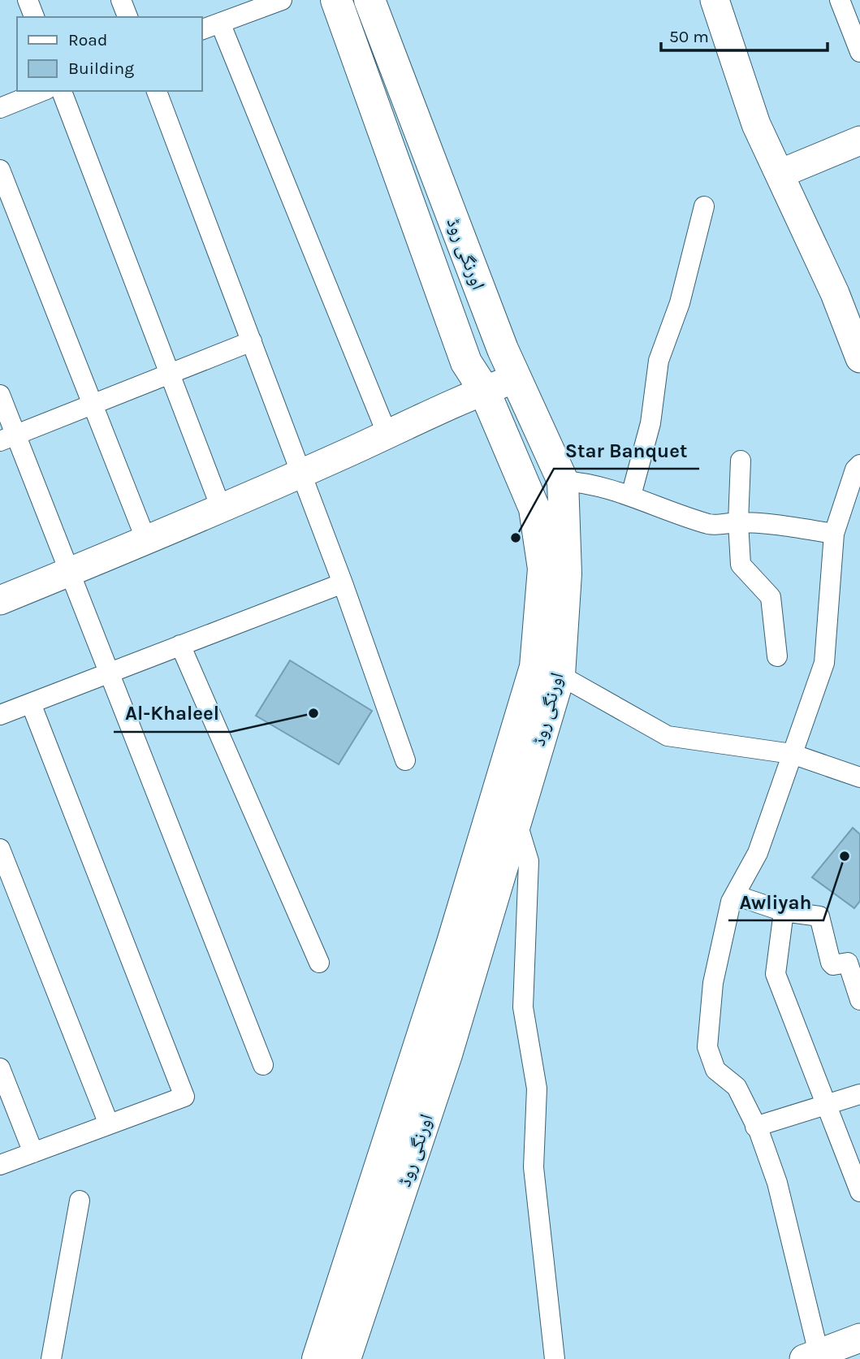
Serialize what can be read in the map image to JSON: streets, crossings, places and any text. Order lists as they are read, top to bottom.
{
  "streets": {
    "main road": ["اورنگی روڈ"]
  },
  "places": ["Star Banquet", "Al-Khaleel", "Awliyah"],
  "legend": ["Road", "Building"],
  "scale_bar": "50 m"
}
